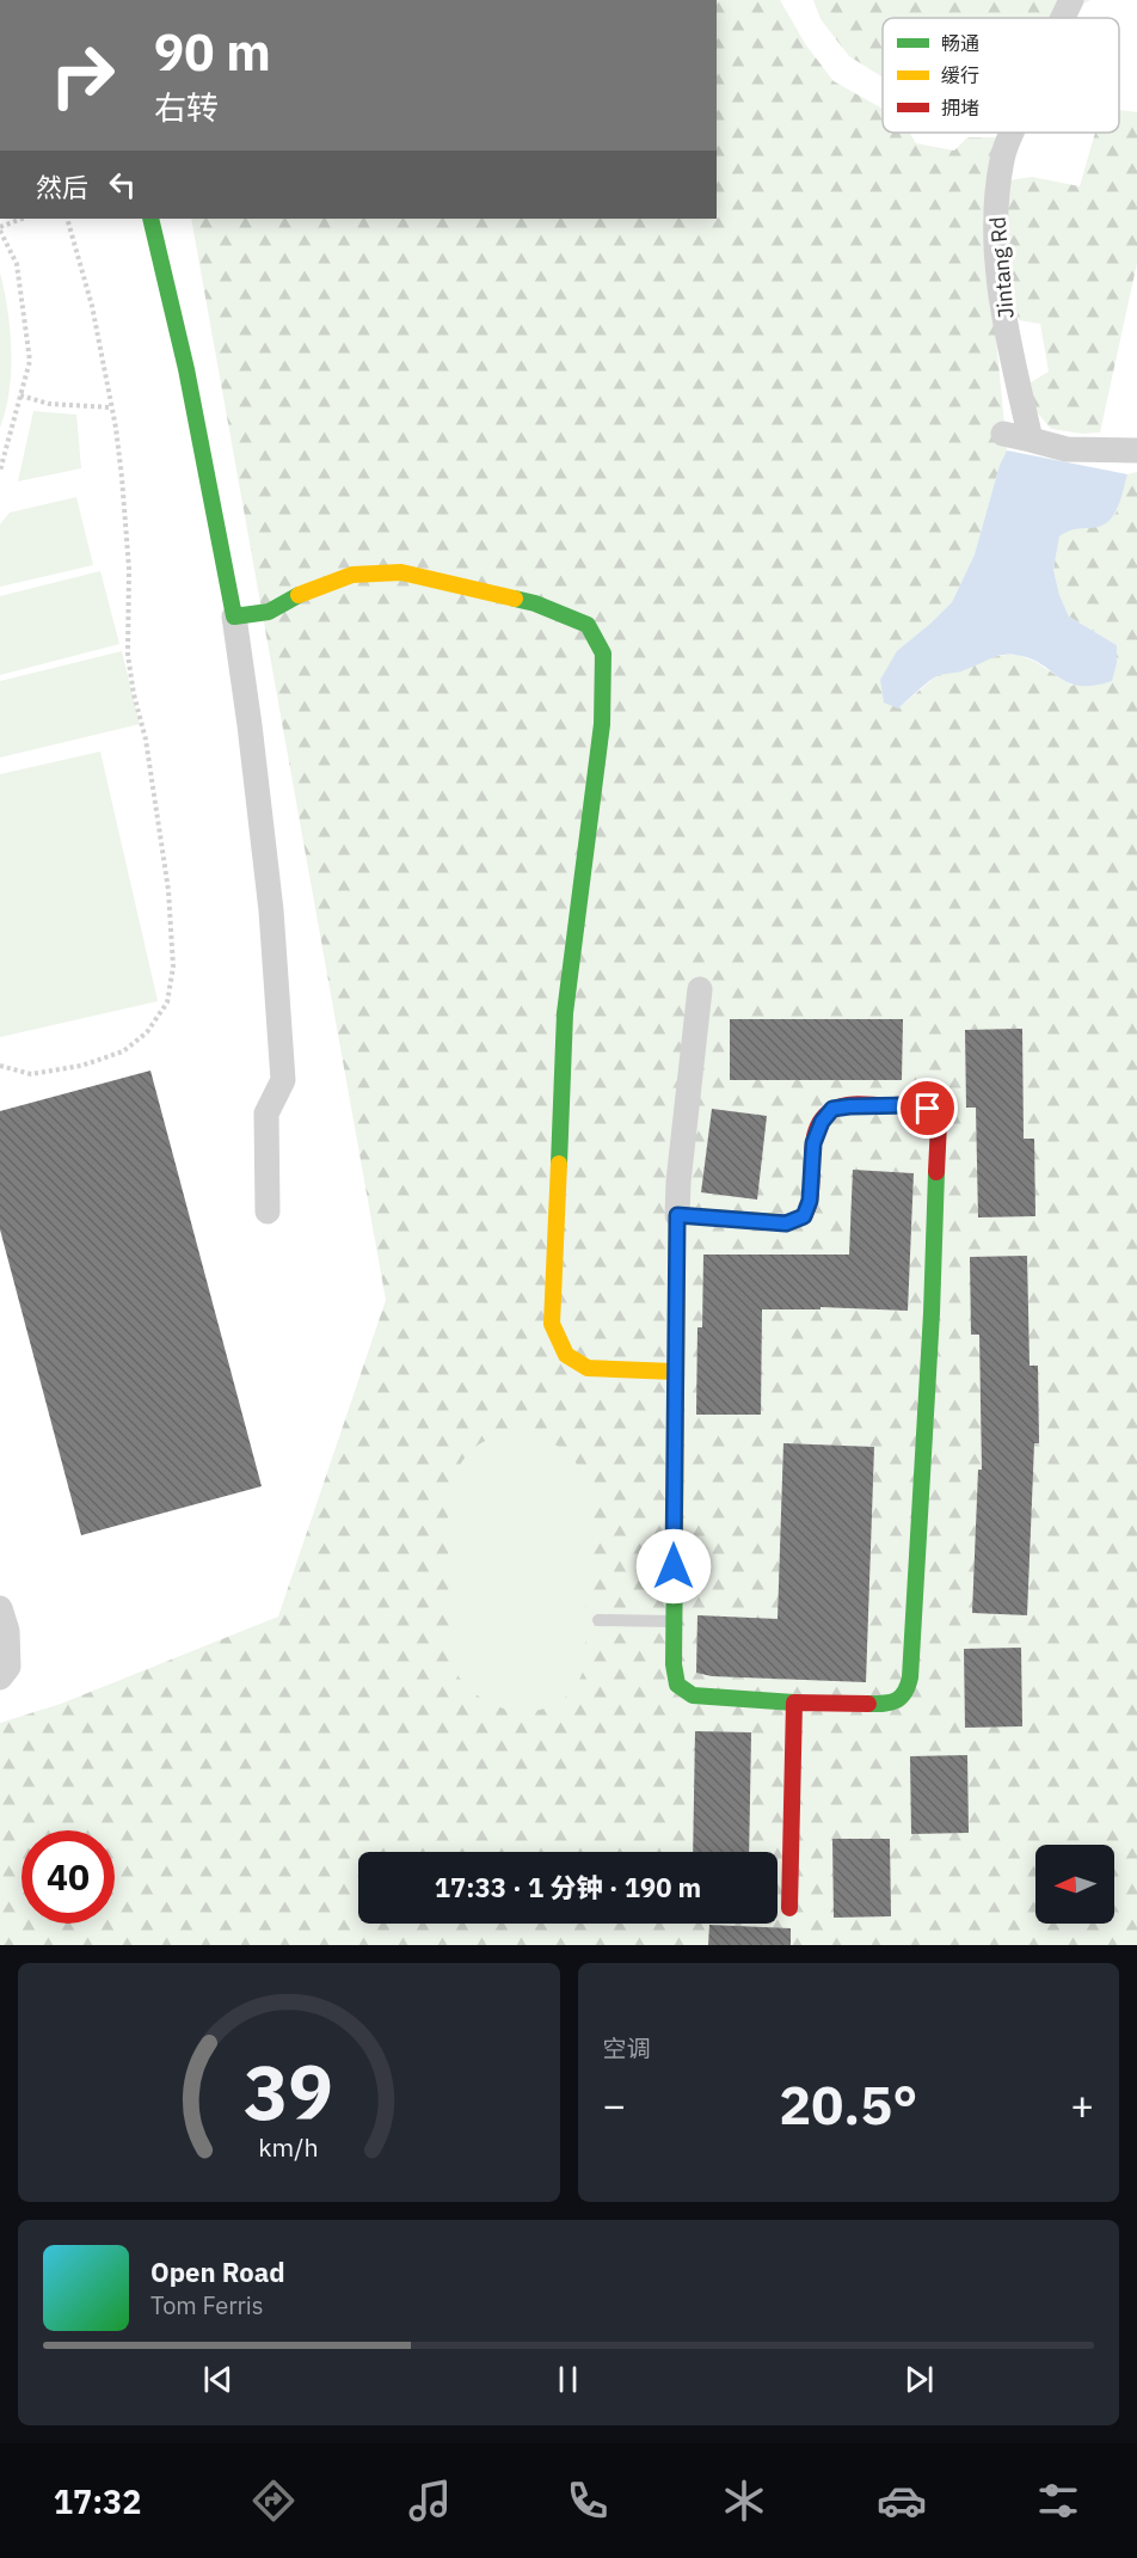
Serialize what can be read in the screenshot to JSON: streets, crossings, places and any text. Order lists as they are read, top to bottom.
{
  "streets": {
    "street": ["Jintang Rd"]
  },
  "legend": ["畅通", "缓行", "拥堵"],
  "north": "left",
  "page": {
    "turn": ["90 m", "右转"],
    "then": "然后",
    "limit": "40",
    "trip": "17:33 · 1 分钟 · 190 m",
    "tile": "空调",
    "heat": ["−", "20.5°", "+"],
    "song": ["Open Road", "Tom Ferris"],
    "tabs": "17:32",
    "gauge": ["39", "km/h"]
  }
}
